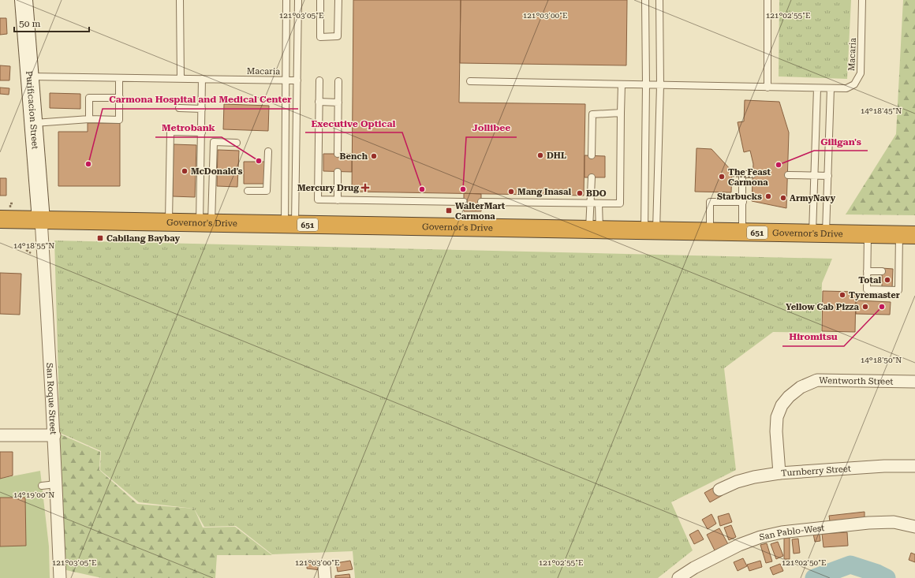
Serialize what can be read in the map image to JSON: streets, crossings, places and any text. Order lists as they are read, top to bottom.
{
  "streets": {
    "highway": ["Governor's Drive", "651"],
    "street": [
      "Purificacion Street",
      "Wentworth Street",
      "San Roque Street",
      "Turnberry Street",
      "San Pablo-West"
    ],
    "lane": ["Macaria"]
  },
  "crossings": [
    ["Macaria", "Purificacion Street"],
    ["Purificacion Street", "Governor's Drive"],
    ["Purificacion Street", "San Roque Street"],
    ["Governor's Drive", "San Roque Street"],
    ["Wentworth Street", "Turnberry Street"]
  ],
  "places": {
    "other": [
      "DHL",
      "Bench",
      "Metrobank",
      "Carmona Hospital and Medical Center",
      "Giligan's",
      "McDonald's",
      "The Feast Carmona",
      "Executive Optical",
      "Jollibee",
      "Mang Inasal",
      "BDO",
      "Starbucks",
      "ArmyNavy",
      "Total",
      "Tyremaster",
      "Yellow Cab Pizza",
      "Hiromitsu"
    ],
    "health": ["Mercury Drug"],
    "transit": ["WalterMart Carmona", "Cabilang Baybay"]
  },
  "scale_bar": "50 m",
  "coordinates": [
    "121°03'05\"E",
    "121°03'00\"E",
    "121°02'55\"E",
    "14°18'45\"N",
    "14°18'55\"N",
    "14°18'50\"N",
    "14°19'00\"N",
    "121°02'50\"E"
  ]
}
